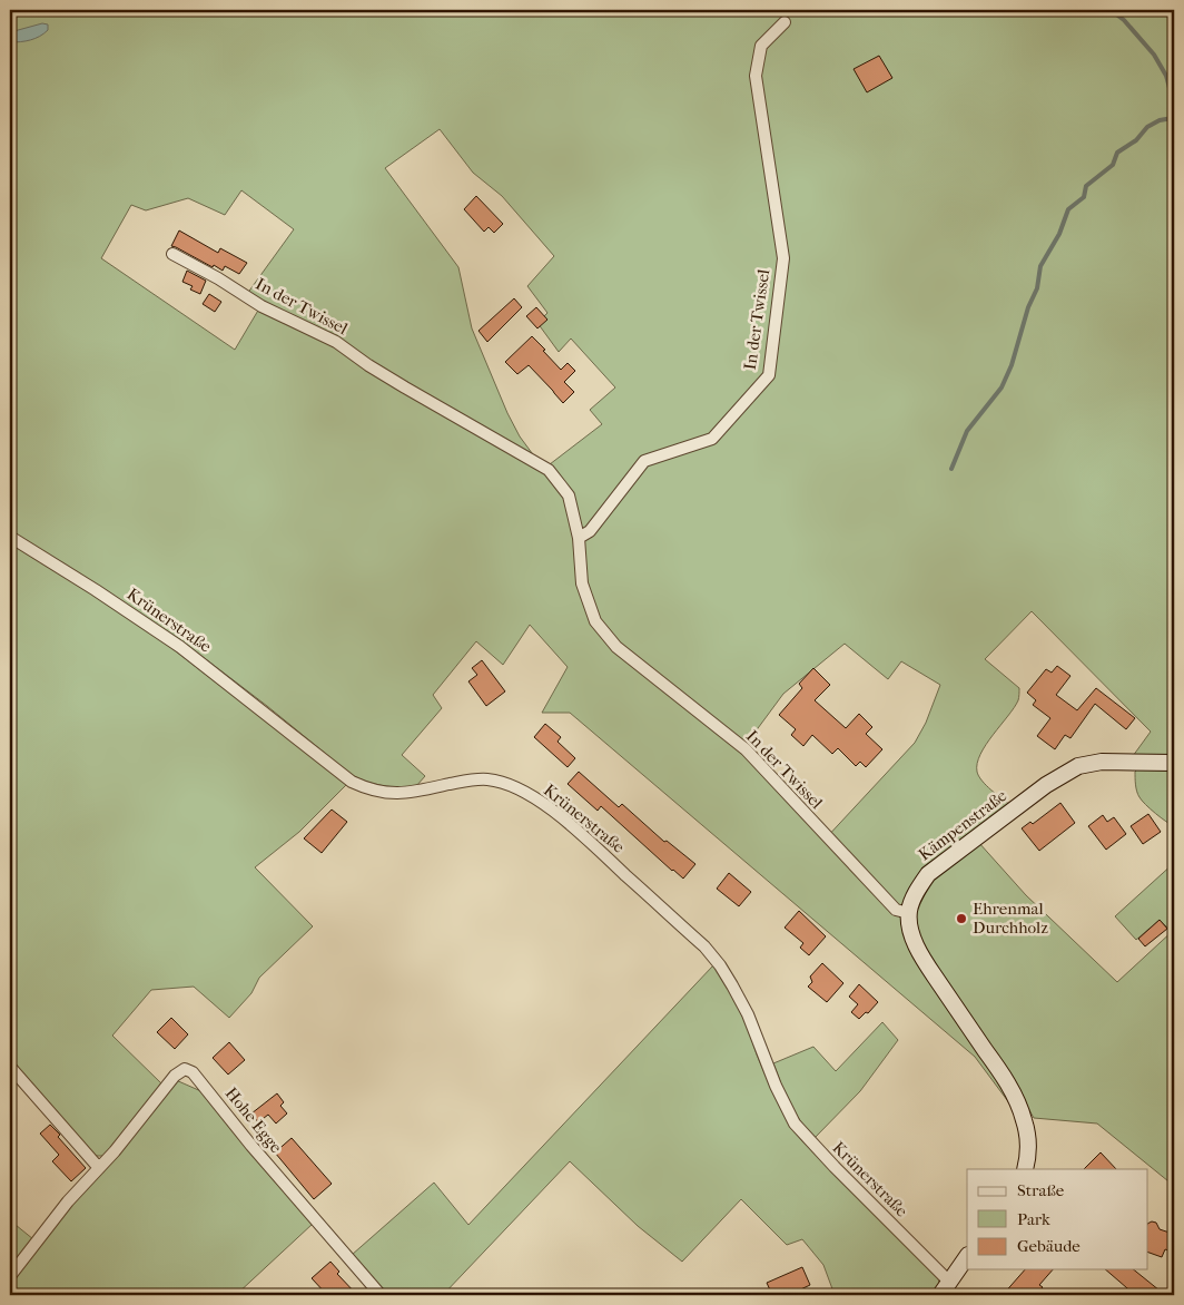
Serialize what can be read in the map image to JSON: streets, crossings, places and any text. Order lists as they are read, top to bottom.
{
  "streets": {
    "street": [
      "In der Twissel",
      "Krünerstraße",
      "Kämpenstraße",
      "Hohe Egge"
    ]
  },
  "crossings": [
    ["In der Twissel", "Kämpenstraße"]
  ],
  "places": ["Ehrenmal Durchholz"],
  "legend": ["Straße", "Park", "Gebäude"]
}
